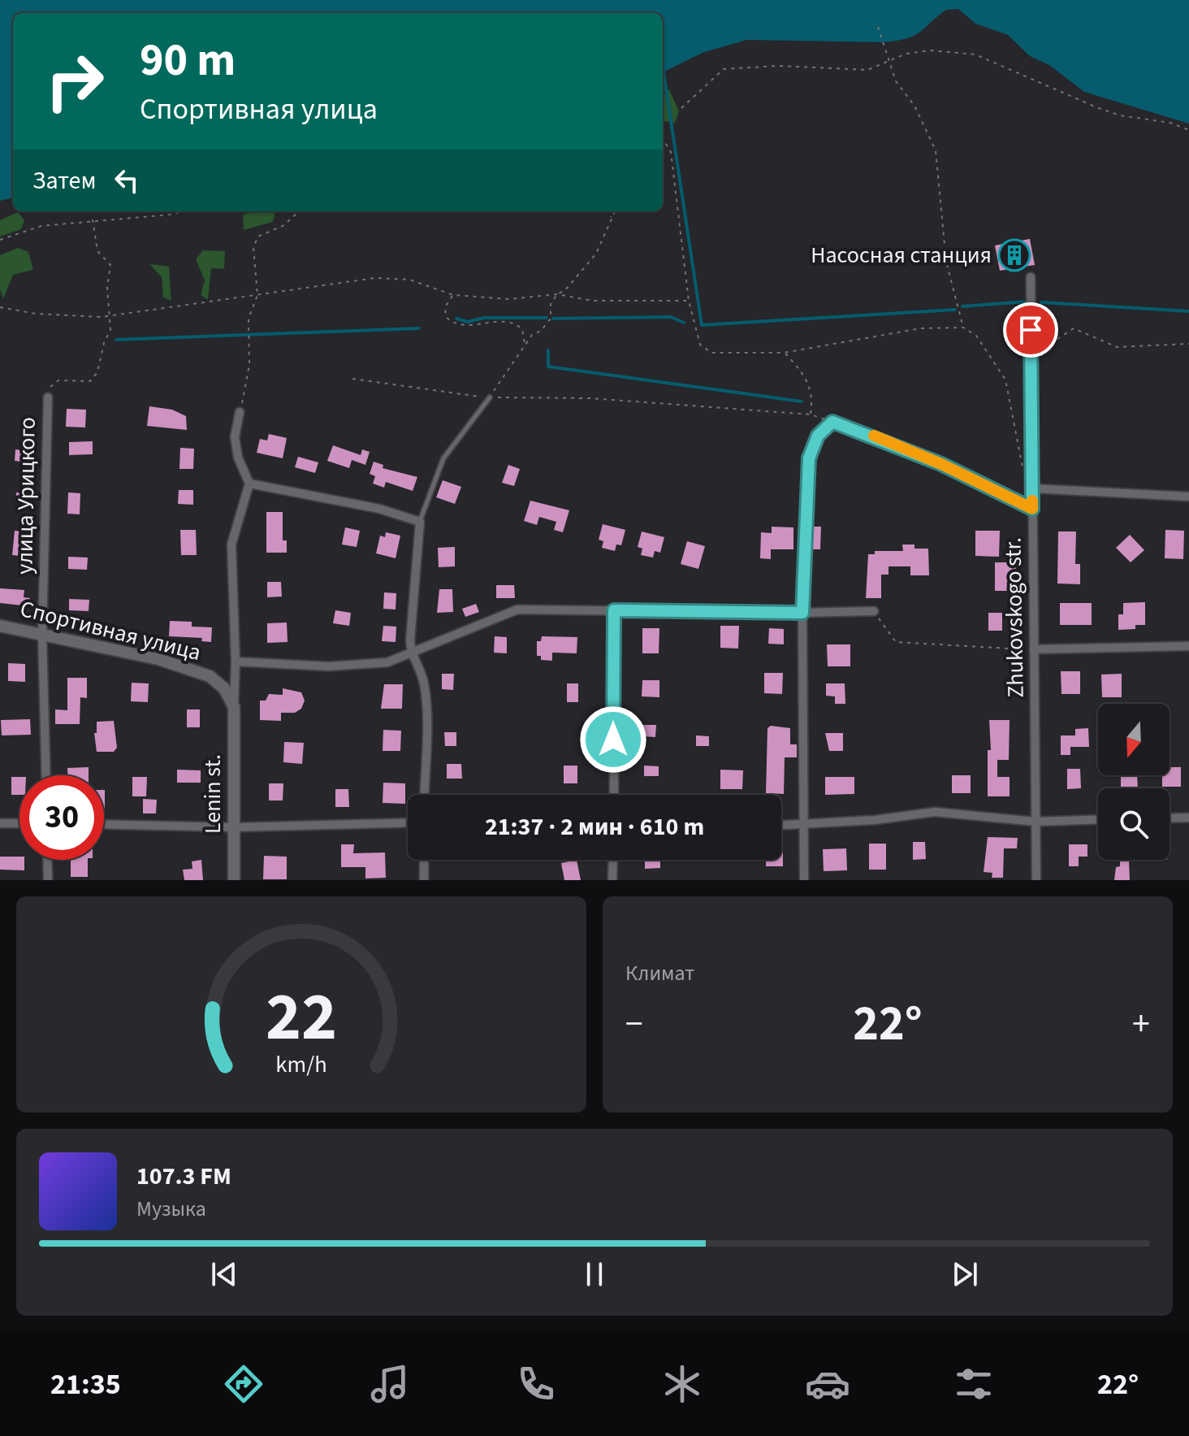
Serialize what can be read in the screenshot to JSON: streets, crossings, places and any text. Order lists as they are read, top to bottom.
{
  "streets": {
    "street": [
      "улица Урицкого",
      "Zhukovskogo str.",
      "Спортивная улица",
      "Lenin st."
    ]
  },
  "crossings": [
    ["улица Урицкого", "Спортивная улица"],
    ["Спортивная улица", "Lenin st."]
  ],
  "places": {
    "building": ["Насосная станция"]
  },
  "north": "bottom",
  "page": {
    "turn": ["90 m", "Спортивная улица"],
    "then": "Затем",
    "limit": "30",
    "trip": "21:37 · 2 мин · 610 m",
    "tile": "Климат",
    "heat": ["−", "22°", "+"],
    "song": ["107.3 FM", "Музыка"],
    "tabs": ["21:35", "22°"],
    "gauge": ["22", "km/h"]
  }
}
